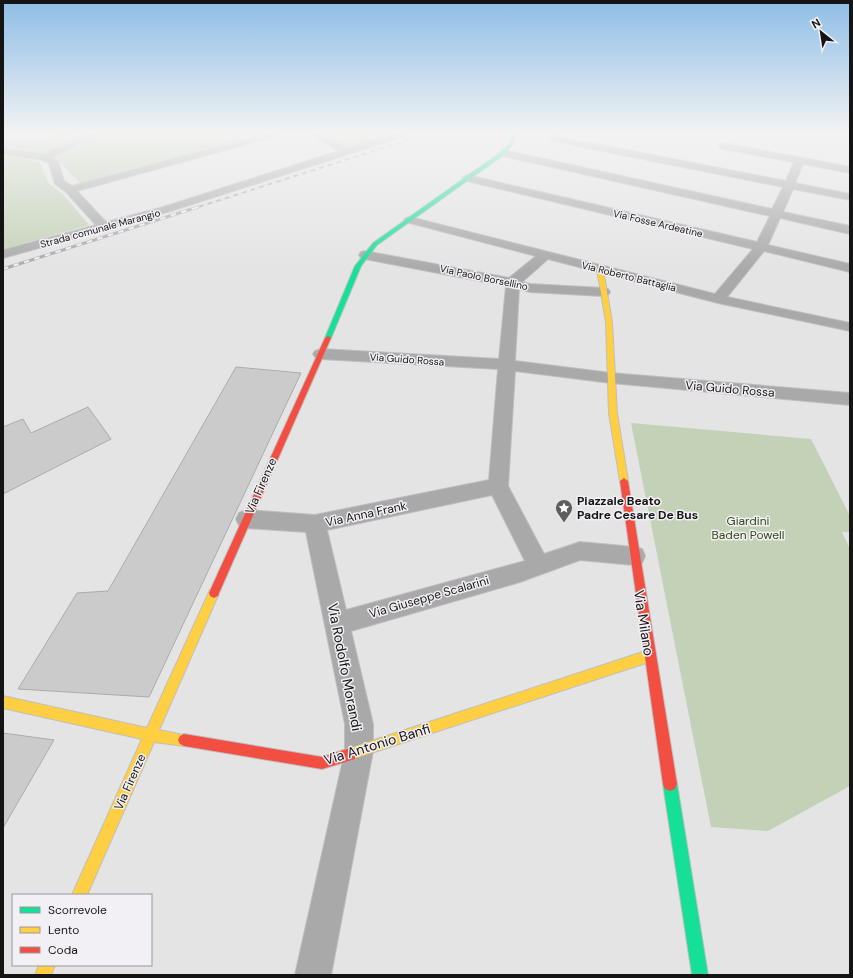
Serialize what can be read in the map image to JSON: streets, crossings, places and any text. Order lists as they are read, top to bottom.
{
  "streets": {
    "street": [
      "Via Fosse Ardeatine",
      "Strada comunale Marangio",
      "Via Roberto Battaglia",
      "Via Paolo Borsellino",
      "Via Guido Rossa",
      "Via Firenze",
      "Via Anna Frank",
      "Via Giuseppe Scalarini",
      "Via Milano",
      "Via Rodolfo Morandi",
      "Via Antonio Banfi"
    ]
  },
  "crossings": [
    ["Via Roberto Battaglia", "Via Firenze"],
    ["Via Roberto Battaglia", "Via Milano"],
    ["Via Paolo Borsellino", "Via Firenze"],
    ["Via Paolo Borsellino", "Via Milano"],
    ["Via Guido Rossa", "Via Firenze"],
    ["Via Guido Rossa", "Via Milano"],
    ["Via Firenze", "Via Anna Frank"],
    ["Via Firenze", "Via Antonio Banfi"],
    ["Via Anna Frank", "Via Rodolfo Morandi"],
    ["Via Giuseppe Scalarini", "Via Milano"],
    ["Via Giuseppe Scalarini", "Via Rodolfo Morandi"],
    ["Via Milano", "Via Antonio Banfi"],
    ["Via Rodolfo Morandi", "Via Antonio Banfi"]
  ],
  "parks": ["Giardini Baden Powell"],
  "places": {
    "place": ["Piazzale Beato Padre Cesare De Bus"]
  },
  "legend": ["Scorrevole", "Lento", "Coda"],
  "north": "top left"
}
